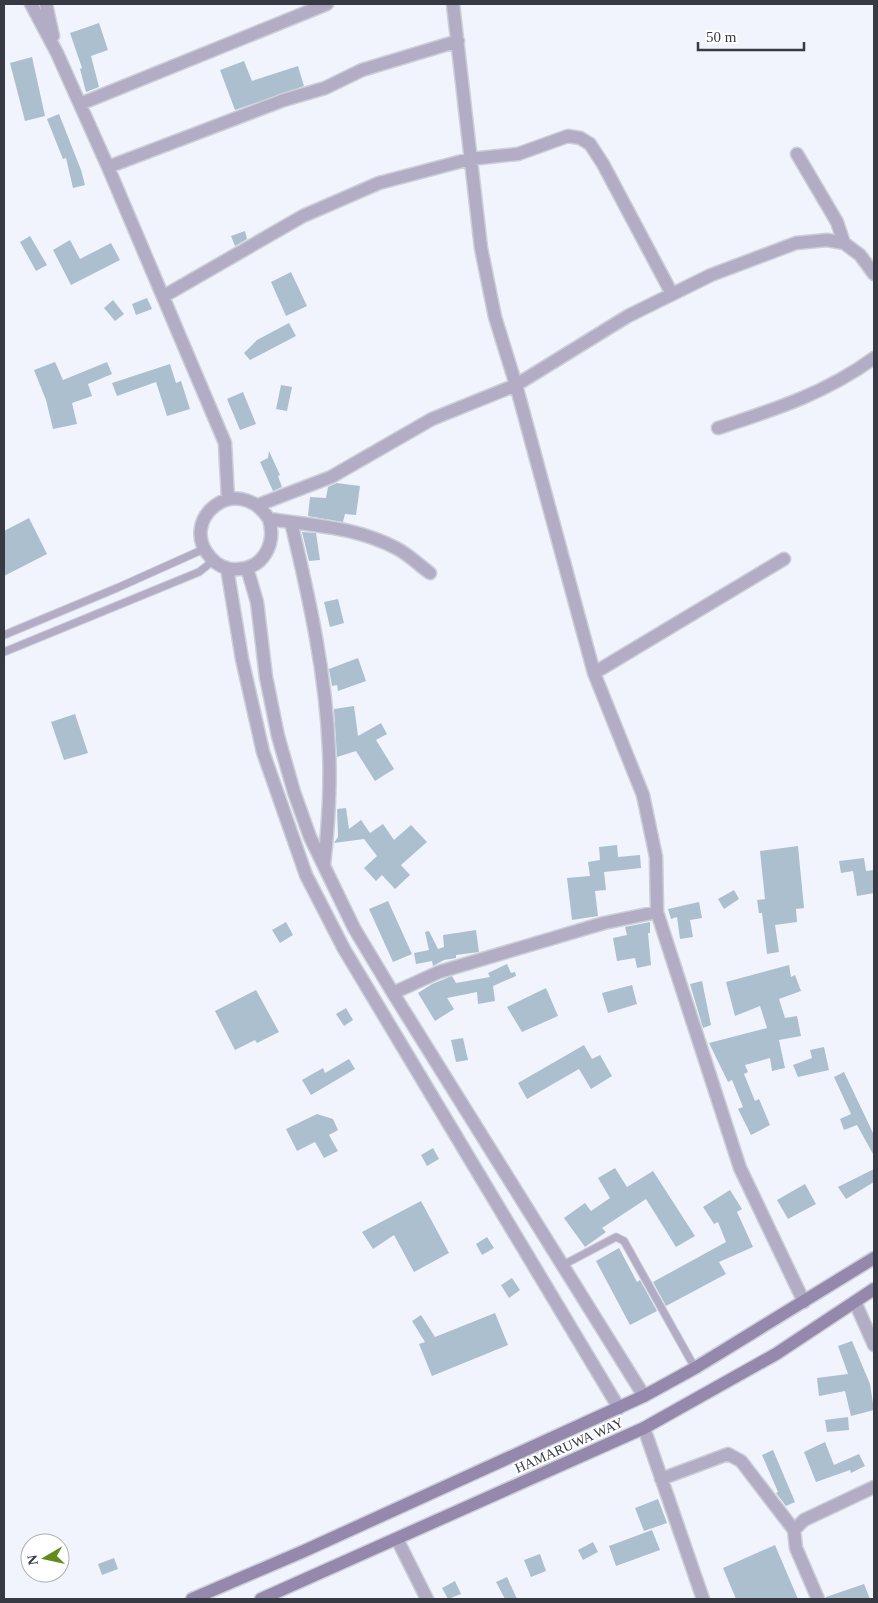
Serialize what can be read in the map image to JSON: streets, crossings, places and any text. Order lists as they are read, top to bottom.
{
  "streets": {
    "main road": ["HAMARUWA WAY"]
  },
  "scale_bar": "50 m",
  "north": "left"
}
